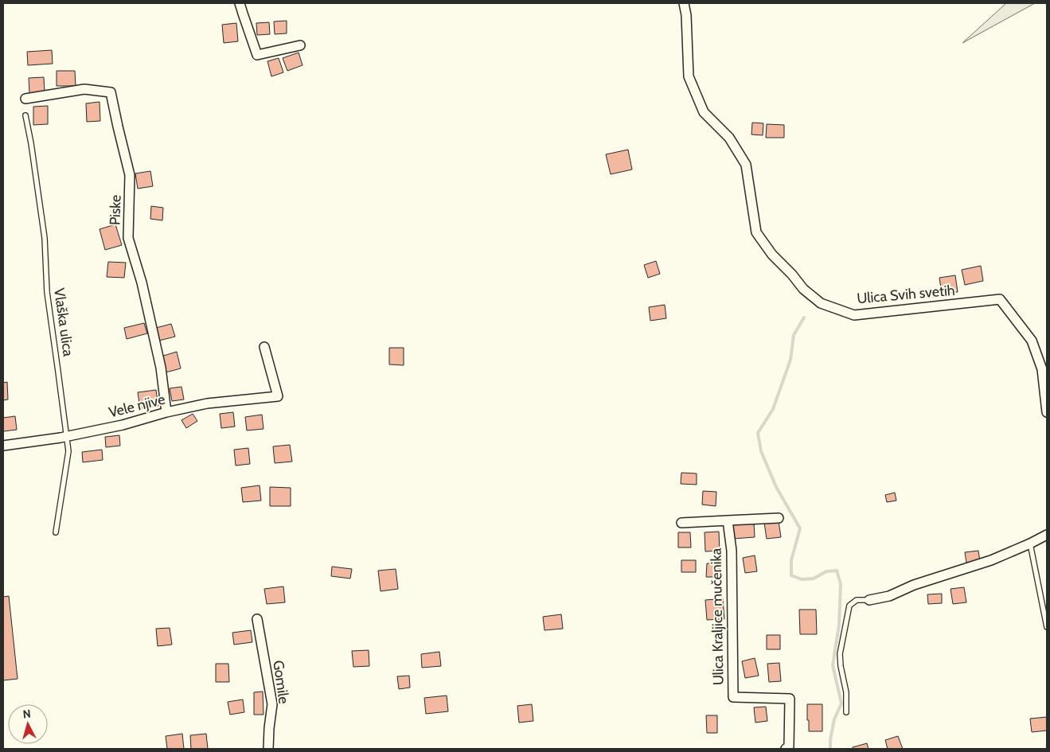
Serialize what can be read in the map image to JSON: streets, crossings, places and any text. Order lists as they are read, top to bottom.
{
  "streets": {
    "street": [
      "Piske",
      "Ulica Svih svetih",
      "Vele njive",
      "Ulica Kraljice mučenika",
      "Gomile"
    ],
    "lane": ["Vlaška ulica"]
  },
  "crossings": [
    ["Piske", "Vele njive"],
    ["Vlaška ulica", "Vele njive"]
  ],
  "north": "top"
}
